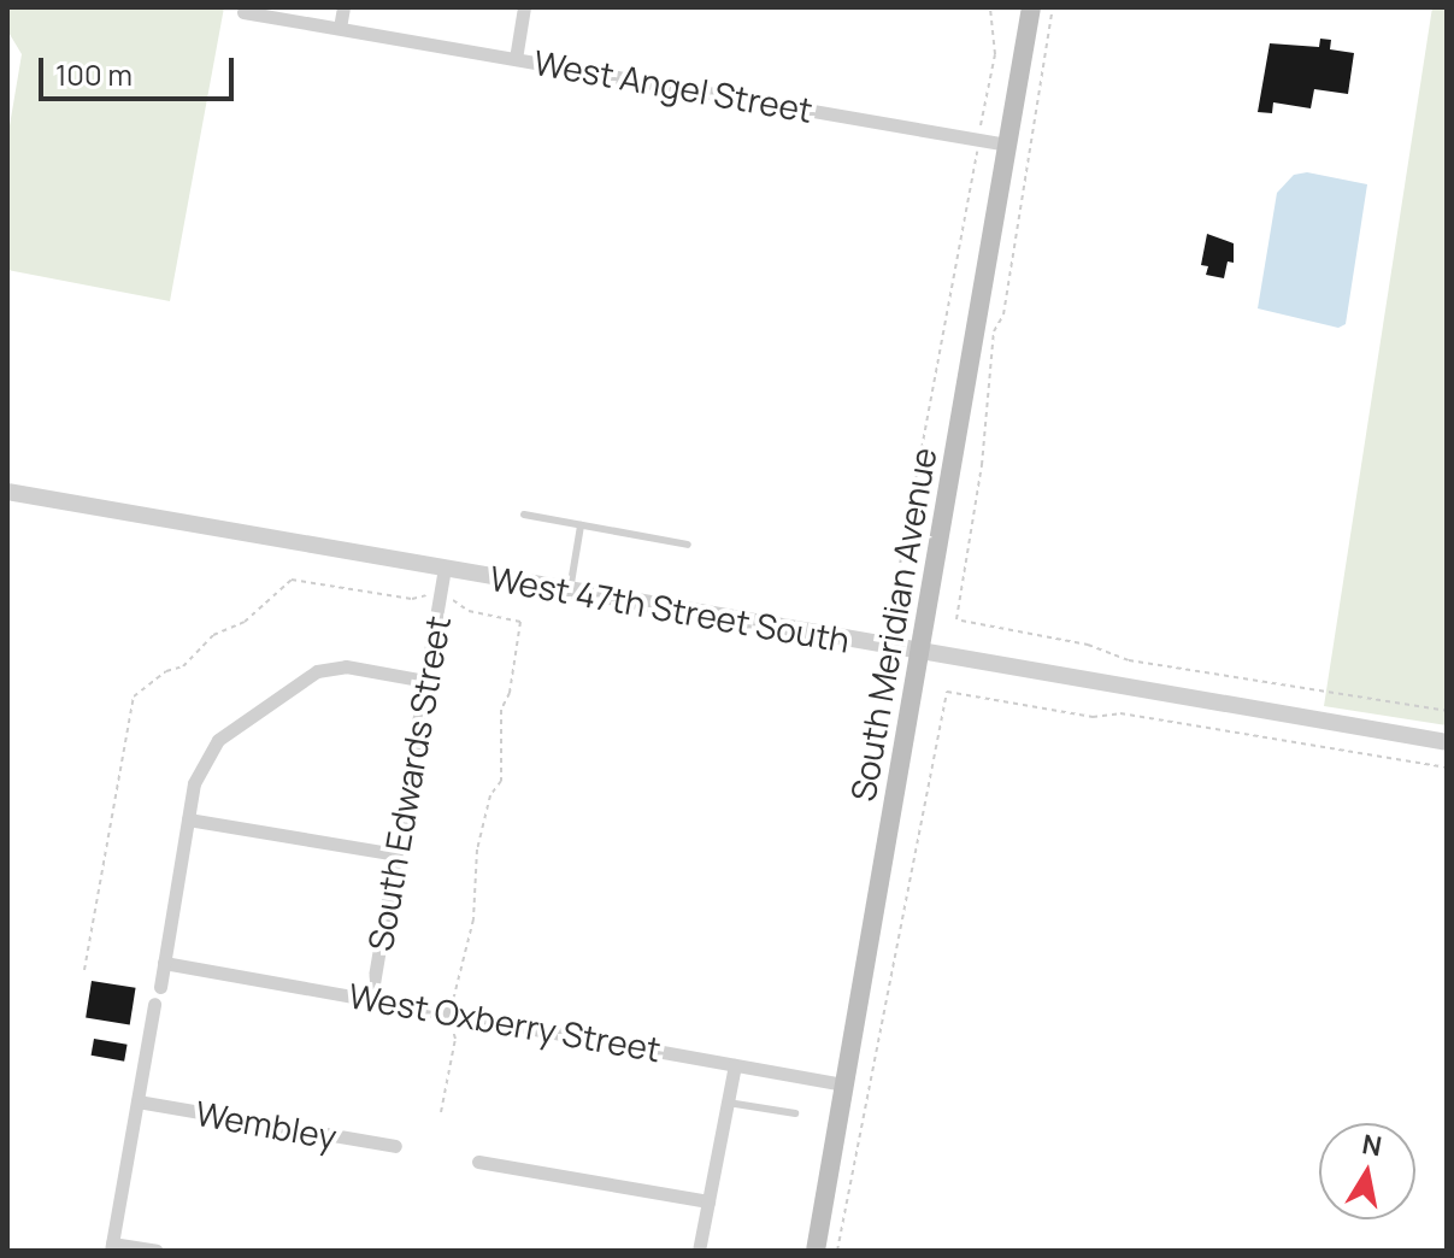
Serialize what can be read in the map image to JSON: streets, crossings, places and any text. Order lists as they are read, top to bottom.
{
  "streets": {
    "main road": ["South Meridian Avenue"],
    "street": [
      "West Angel Street",
      "West 47th Street South",
      "South Edwards Street",
      "West Oxberry Street",
      "Wembley"
    ]
  },
  "crossings": [
    ["West Angel Street", "South Meridian Avenue"],
    ["West 47th Street South", "South Meridian Avenue"],
    ["West 47th Street South", "South Edwards Street"],
    ["South Meridian Avenue", "West Oxberry Street"],
    ["South Edwards Street", "West Oxberry Street"]
  ],
  "scale_bar": "100 m",
  "north": "top"
}
